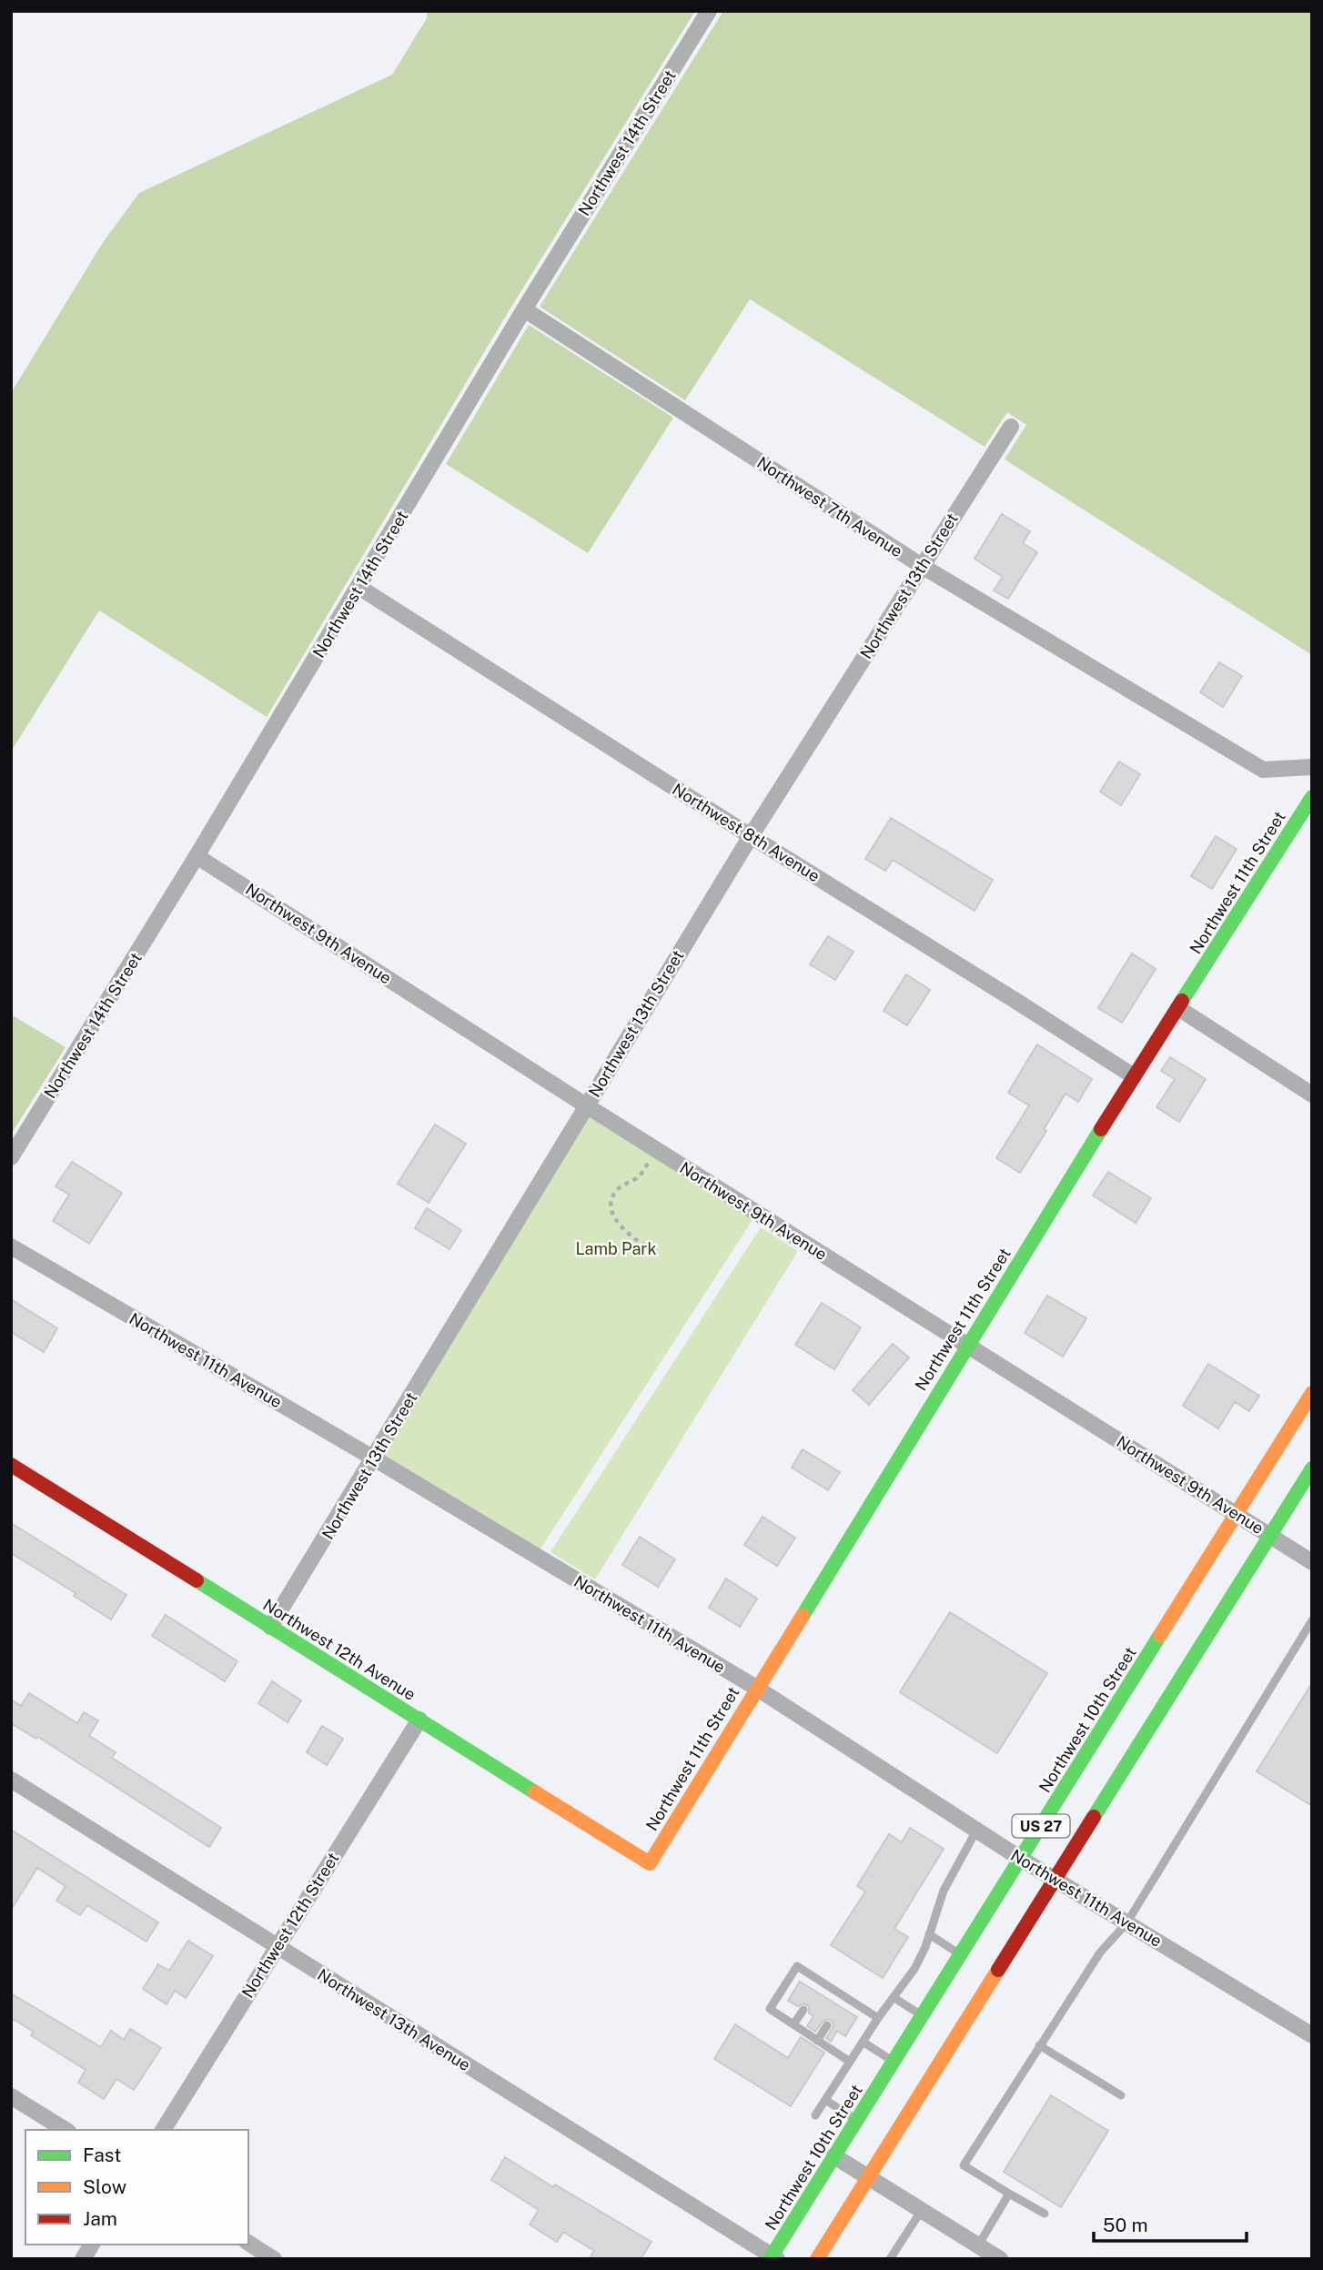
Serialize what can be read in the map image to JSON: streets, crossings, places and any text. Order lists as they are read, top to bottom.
{
  "streets": {
    "main road": [
      "Northwest 11th Street",
      "Northwest 12th Avenue",
      "Northwest 10th Street",
      "US 27"
    ],
    "street": [
      "Northwest 14th Street",
      "Northwest 7th Avenue",
      "Northwest 13th Street",
      "Northwest 8th Avenue",
      "Northwest 9th Avenue",
      "Northwest 11th Avenue",
      "Northwest 12th Street",
      "Northwest 13th Avenue"
    ]
  },
  "crossings": [
    ["Northwest 14th Street", "Northwest 7th Avenue"],
    ["Northwest 14th Street", "Northwest 8th Avenue"],
    ["Northwest 14th Street", "Northwest 9th Avenue"],
    ["Northwest 7th Avenue", "Northwest 13th Street"],
    ["Northwest 13th Street", "Northwest 8th Avenue"],
    ["Northwest 13th Street", "Northwest 9th Avenue"],
    ["Northwest 13th Street", "Northwest 11th Avenue"],
    ["Northwest 13th Street", "Northwest 12th Avenue"],
    ["Northwest 8th Avenue", "Northwest 11th Street"],
    ["Northwest 11th Street", "Northwest 9th Avenue"],
    ["Northwest 11th Street", "Northwest 11th Avenue"],
    ["Northwest 11th Street", "Northwest 12th Avenue"],
    ["Northwest 9th Avenue", "Northwest 10th Street"],
    ["Northwest 9th Avenue", "US 27"],
    ["Northwest 11th Avenue", "Northwest 10th Street"],
    ["Northwest 11th Avenue", "US 27"],
    ["Northwest 12th Avenue", "Northwest 12th Street"],
    ["Northwest 10th Street", "Northwest 13th Avenue"],
    ["Northwest 12th Street", "Northwest 13th Avenue"]
  ],
  "parks": ["Lamb Park"],
  "legend": ["Fast", "Slow", "Jam"],
  "scale_bar": "50 m"
}
